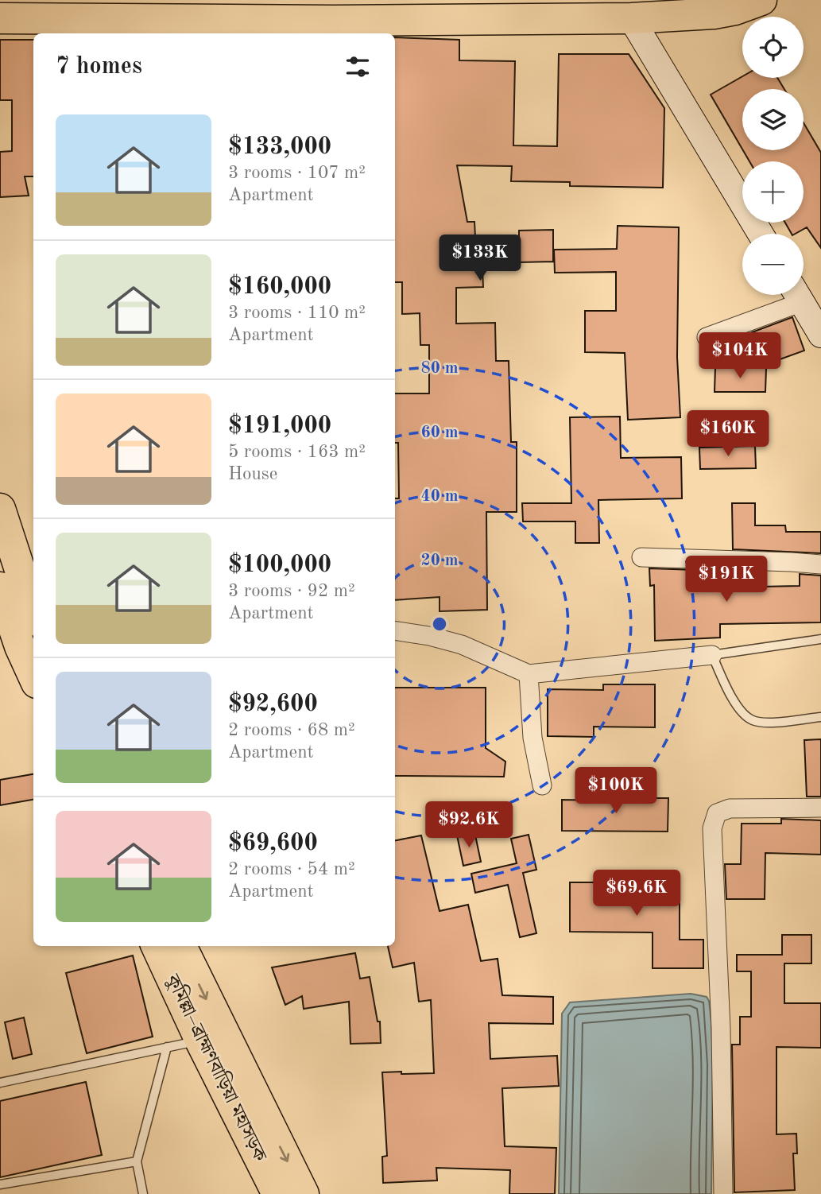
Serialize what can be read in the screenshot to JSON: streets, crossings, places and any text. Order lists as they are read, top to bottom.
{
  "streets": {
    "highway": ["কুমিল্লা–ব্রাহ্মণবাড়িয়া মহাসড়ক"]
  },
  "page": {
    "map_buttons": ["+", "−"],
    "heading": "7 homes",
    "list": [
      {
        "name": "$133,000",
        "note": "3 rooms · 107 m² · Apartment"
      },
      {
        "name": "$160,000",
        "note": "3 rooms · 110 m² · Apartment"
      },
      {
        "name": "$191,000",
        "note": "5 rooms · 163 m² · House"
      },
      {
        "name": "$100,000",
        "note": "3 rooms · 92 m² · Apartment"
      },
      {
        "name": "$92,600",
        "note": "2 rooms · 68 m² · Apartment"
      },
      {
        "name": "$69,600",
        "note": "2 rooms · 54 m² · Apartment"
      }
    ],
    "price": [
      "$133K",
      "$104K",
      "$160K",
      "$191K",
      "$100K",
      "$92.6K",
      "$69.6K"
    ]
  },
  "rings": [
    "80 m",
    "60 m",
    "40 m",
    "20 m"
  ]
}
